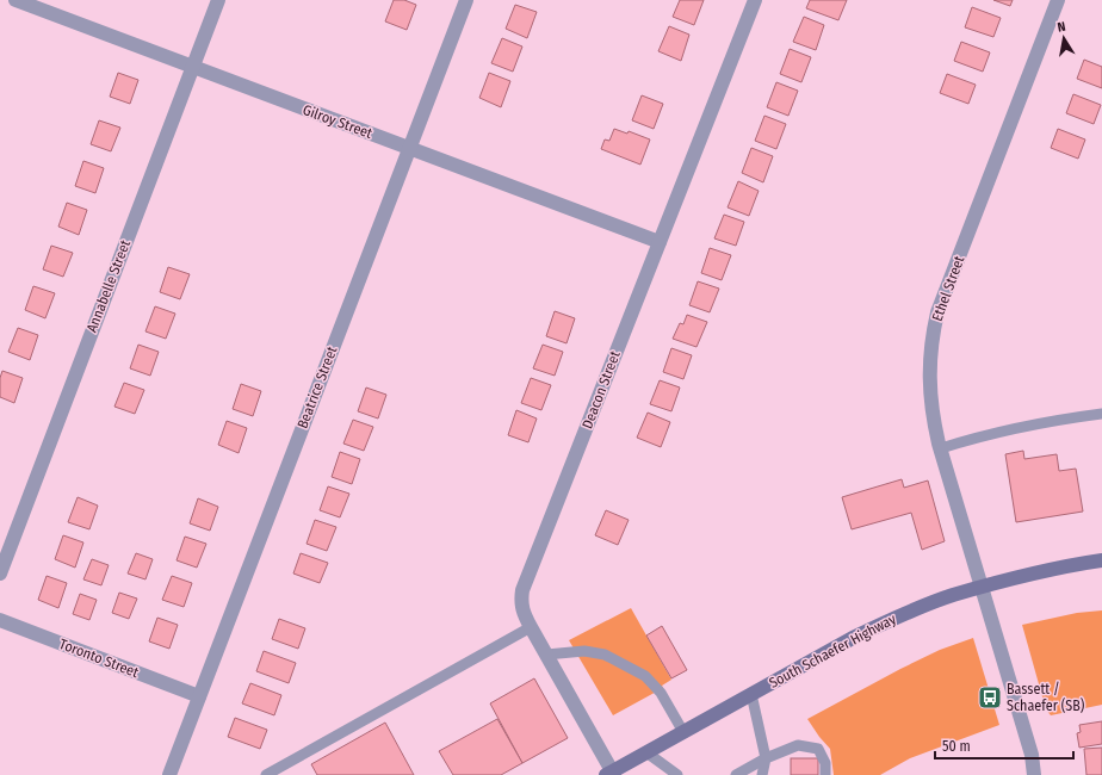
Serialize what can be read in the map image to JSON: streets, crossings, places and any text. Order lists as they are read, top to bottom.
{
  "streets": {
    "main road": ["South Schaefer Highway"],
    "street": [
      "Gilroy Street",
      "Annabelle Street",
      "Ethel Street",
      "Beatrice Street",
      "Deacon Street",
      "Toronto Street"
    ]
  },
  "crossings": [
    ["Gilroy Street", "Annabelle Street"],
    ["Gilroy Street", "Beatrice Street"],
    ["Gilroy Street", "Deacon Street"],
    ["Ethel Street", "South Schaefer Highway"],
    ["Beatrice Street", "Toronto Street"],
    ["Deacon Street", "South Schaefer Highway"]
  ],
  "places": {
    "bus stop": ["Bassett / Schaefer (SB)"]
  },
  "scale_bar": "50 m",
  "north": "top"
}
